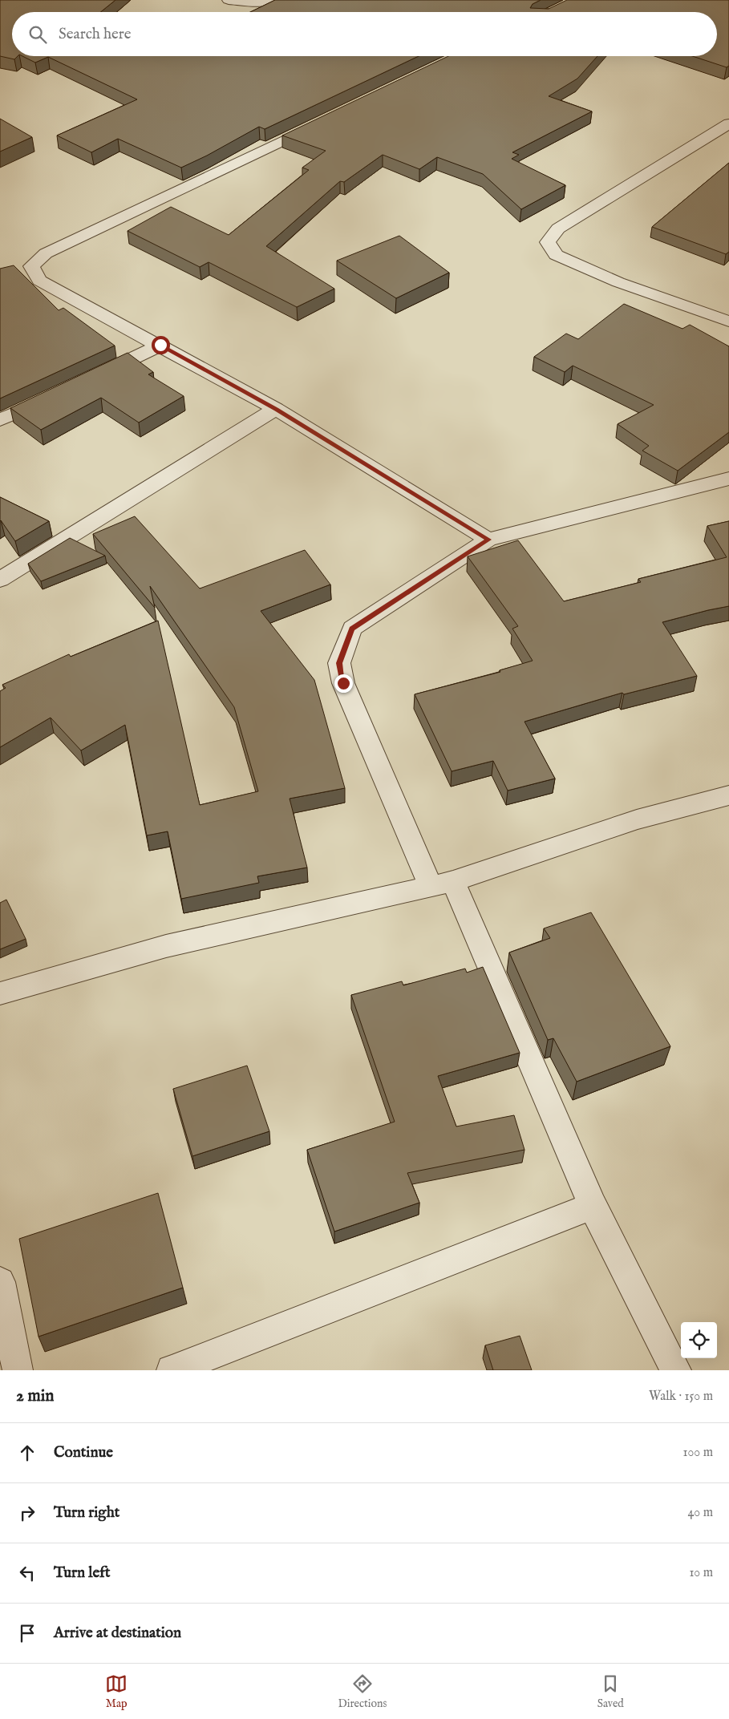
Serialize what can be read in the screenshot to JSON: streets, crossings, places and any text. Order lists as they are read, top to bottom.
{
  "page": {
    "search": "Search here",
    "heading": ["2 min", "Walk · 150 m"],
    "list": [
      ["Continue", "100 m"],
      ["Turn right", "40 m"],
      ["Turn left", "10 m"],
      "Arrive at destination"
    ],
    "nav": ["Map", "Directions", "Saved"]
  }
}
